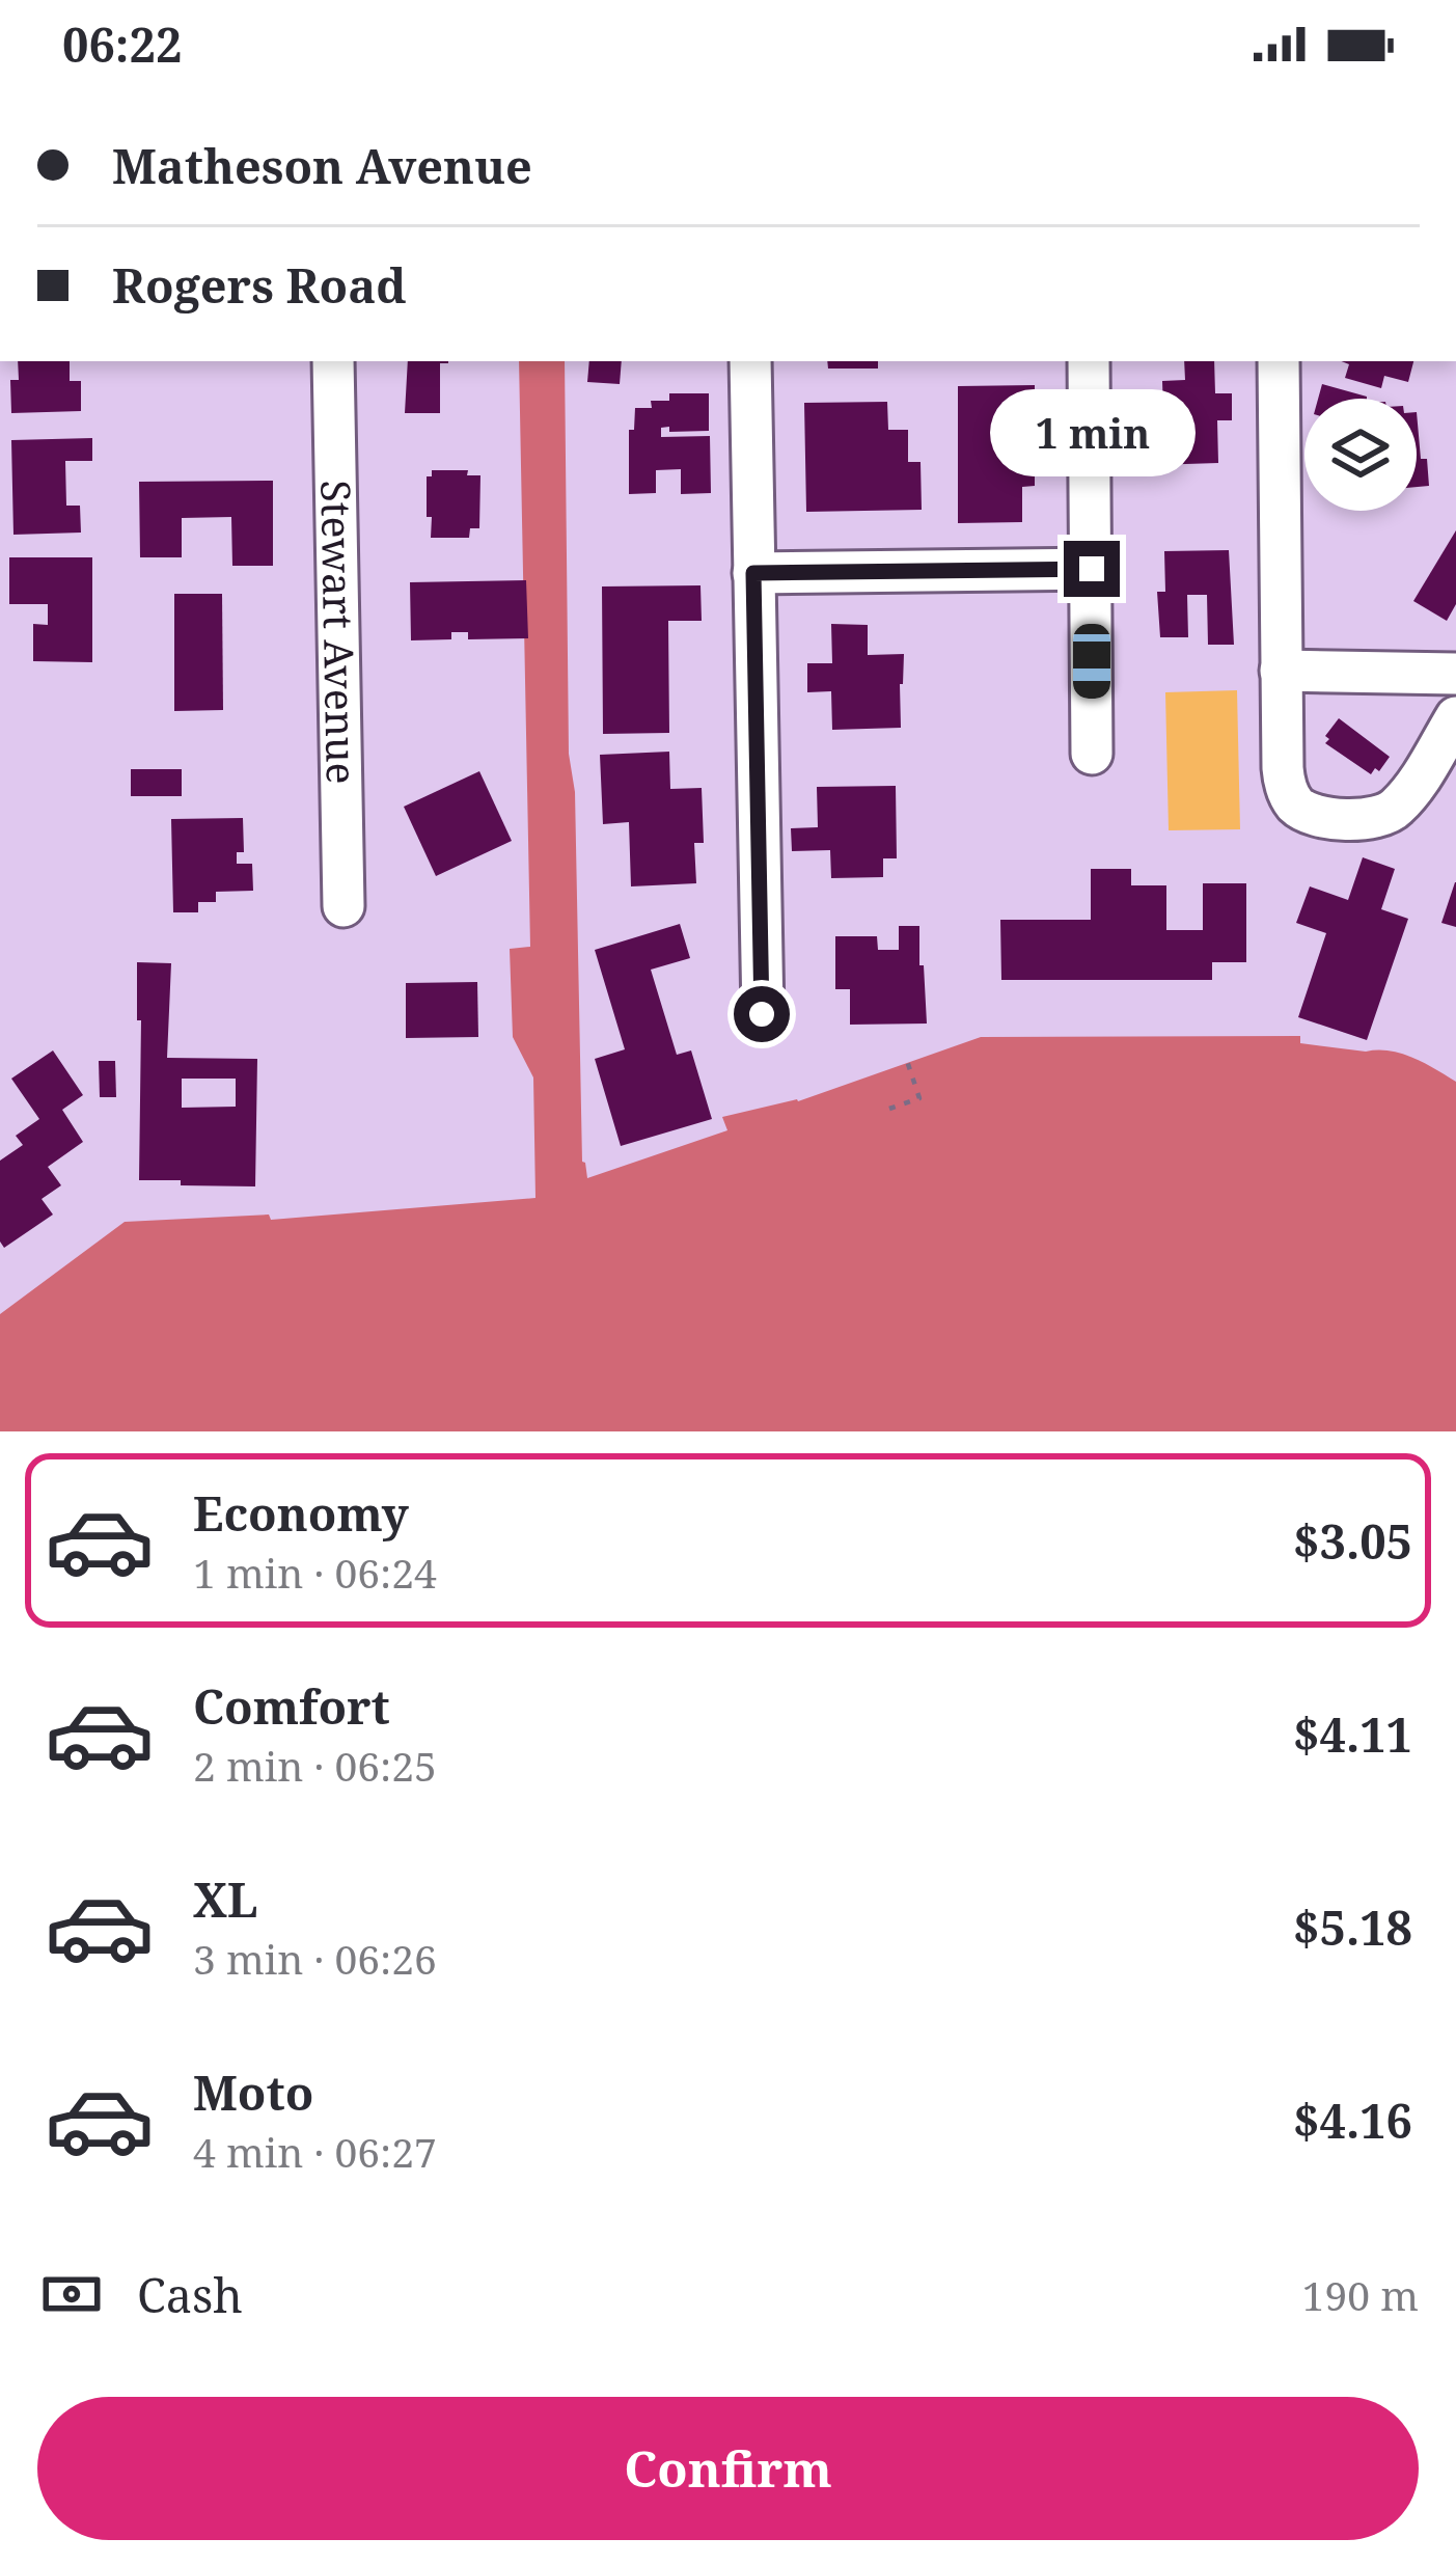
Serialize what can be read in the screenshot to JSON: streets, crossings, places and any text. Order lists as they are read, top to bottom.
{
  "streets": {
    "street": ["Stewart Avenue"]
  },
  "page": {
    "status": "06:22",
    "banner": ["Matheson Avenue", "Rogers Road"],
    "bubble": "1 min",
    "list": [
      {
        "name": "Economy",
        "note": "1 min · 06:24",
        "value": "$3.05"
      },
      {
        "name": "Comfort",
        "note": "2 min · 06:25",
        "value": "$4.11"
      },
      {
        "name": "XL",
        "note": "3 min · 06:26",
        "value": "$5.18"
      },
      {
        "name": "Moto",
        "note": "4 min · 06:27",
        "value": "$4.16"
      }
    ],
    "pay": ["Cash", "190 m"],
    "buttons": "Confirm"
  }
}
